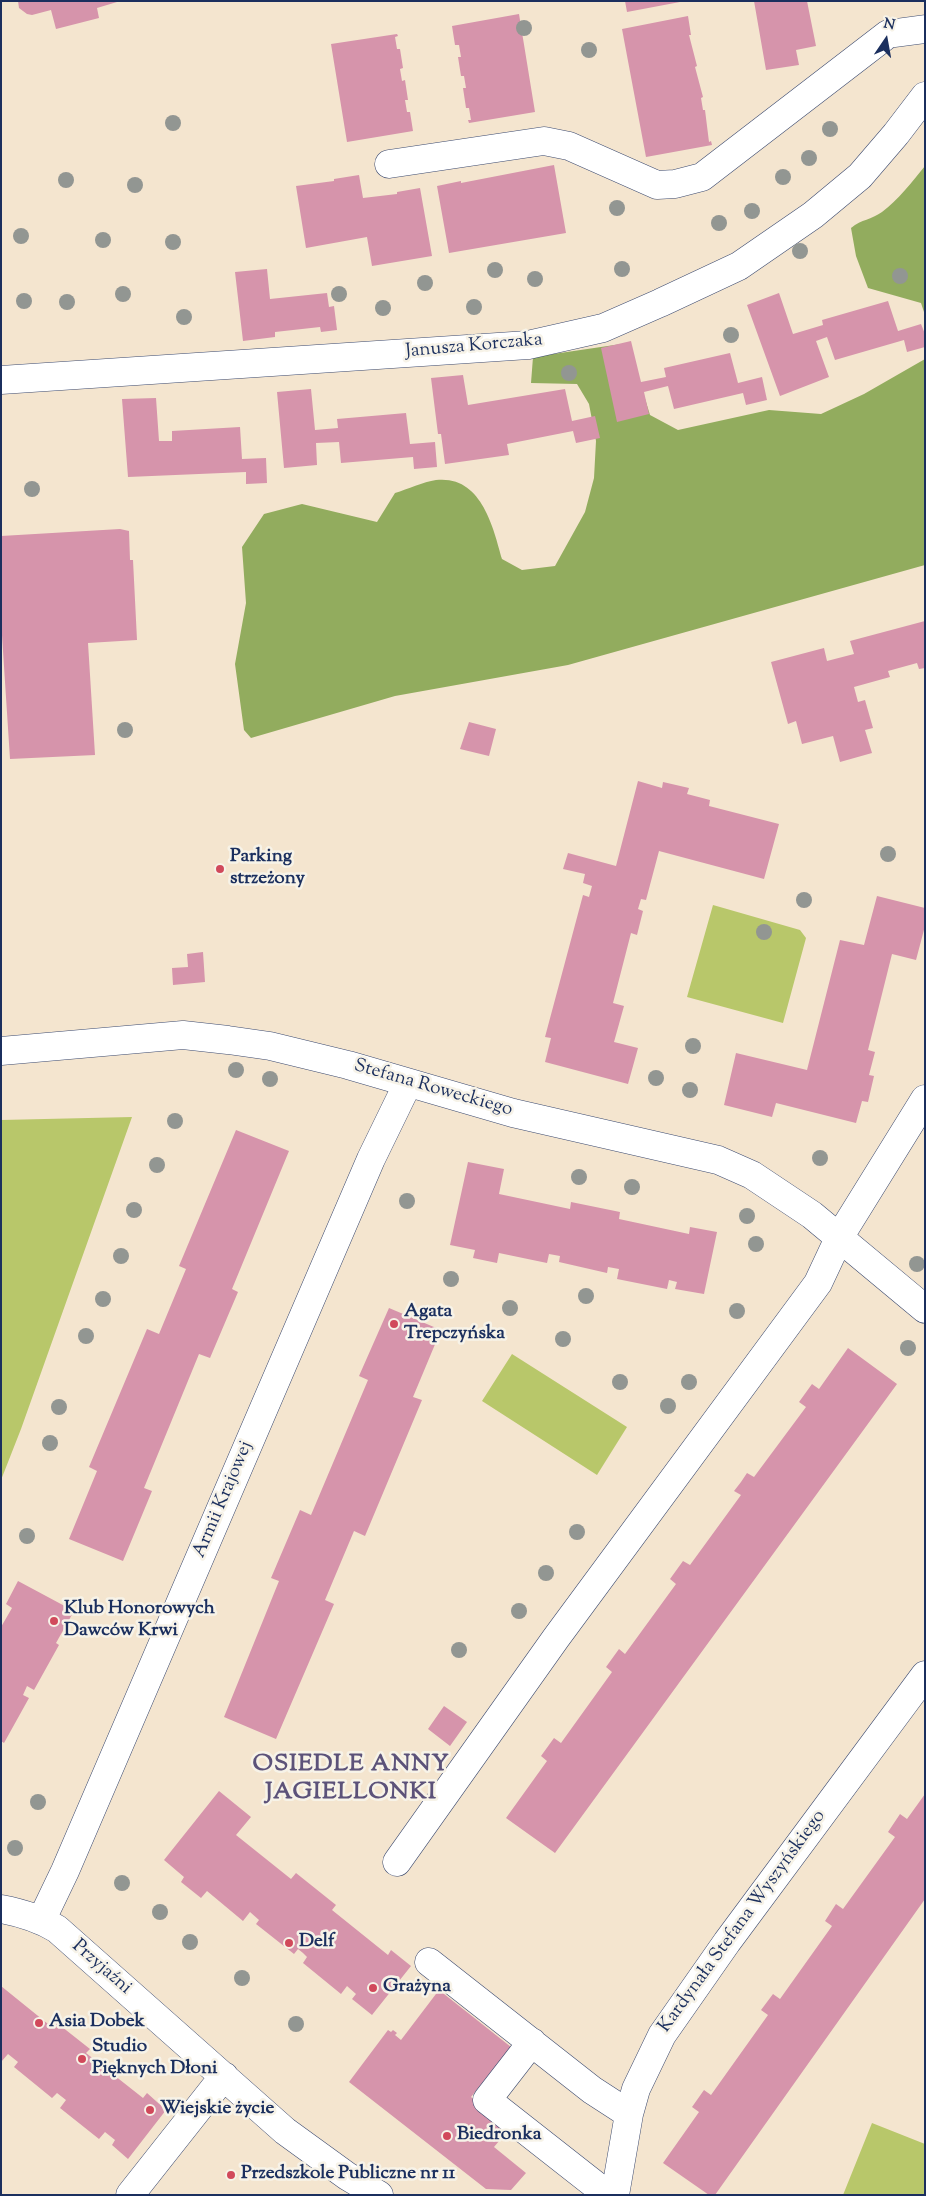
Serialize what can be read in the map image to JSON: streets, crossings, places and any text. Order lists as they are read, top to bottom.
{
  "streets": {
    "street": [
      "Janusza Korczaka",
      "Stefana Roweckiego",
      "Armii Krajowej",
      "Kardynała Stefana Wyszyńskiego",
      "Przyjaźni"
    ]
  },
  "crossings": [
    ["Stefana Roweckiego", "Armii Krajowej"],
    ["Armii Krajowej", "Przyjaźni"]
  ],
  "districts": ["OSIEDLE ANNY JAGIELLONKI"],
  "places": [
    "Parking strzeżony",
    "Agata Trepczyńska",
    "Klub Honorowych Dawców Krwi",
    "Delf",
    "Grażyna",
    "Asia Dobek",
    "Studio Pięknych Dłoni",
    "Wiejskie życie",
    "Biedronka",
    "Przedszkole Publiczne nr 11"
  ],
  "north": "top"
}
